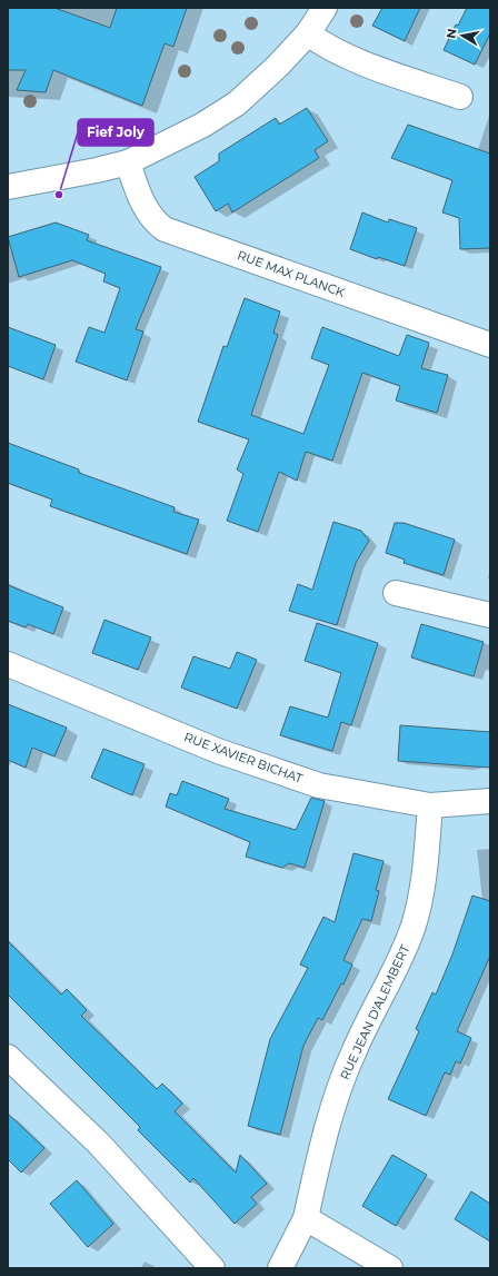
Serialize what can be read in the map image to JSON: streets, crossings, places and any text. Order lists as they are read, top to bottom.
{
  "streets": {
    "street": ["RUE MAX PLANCK", "RUE XAVIER BICHAT", "RUE JEAN D'ALEMBERT"]
  },
  "crossings": [
    ["RUE XAVIER BICHAT", "RUE JEAN D'ALEMBERT"]
  ],
  "places": ["Fief Joly"],
  "north": "left"
}
